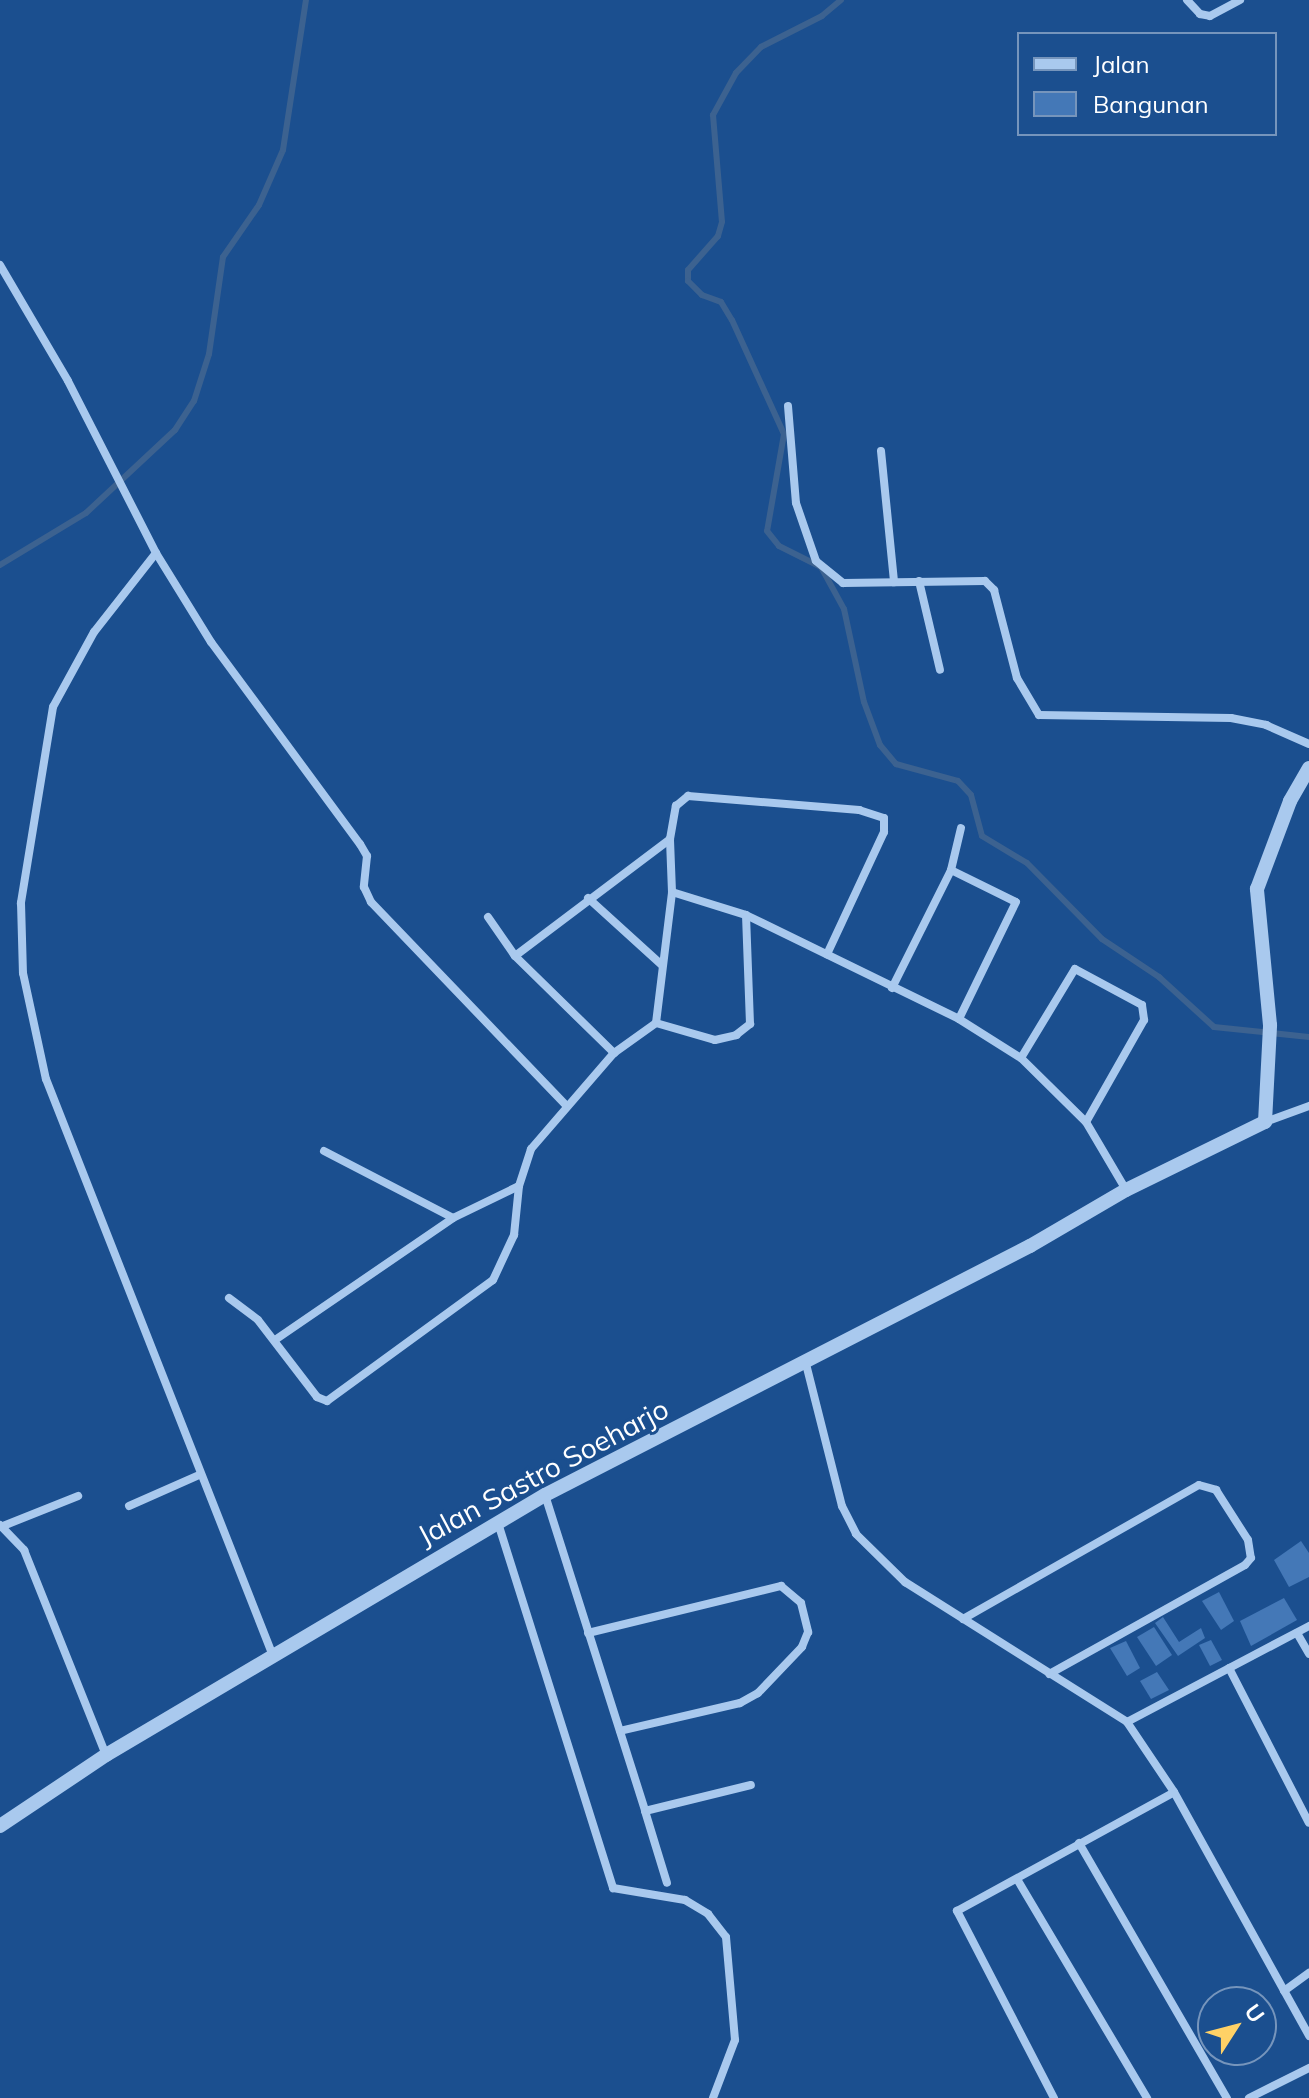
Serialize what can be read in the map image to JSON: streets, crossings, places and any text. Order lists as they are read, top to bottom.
{
  "streets": {
    "street": ["Jalan Sastro Soeharjo"]
  },
  "legend": ["Jalan", "Bangunan"],
  "north": "top right"
}
